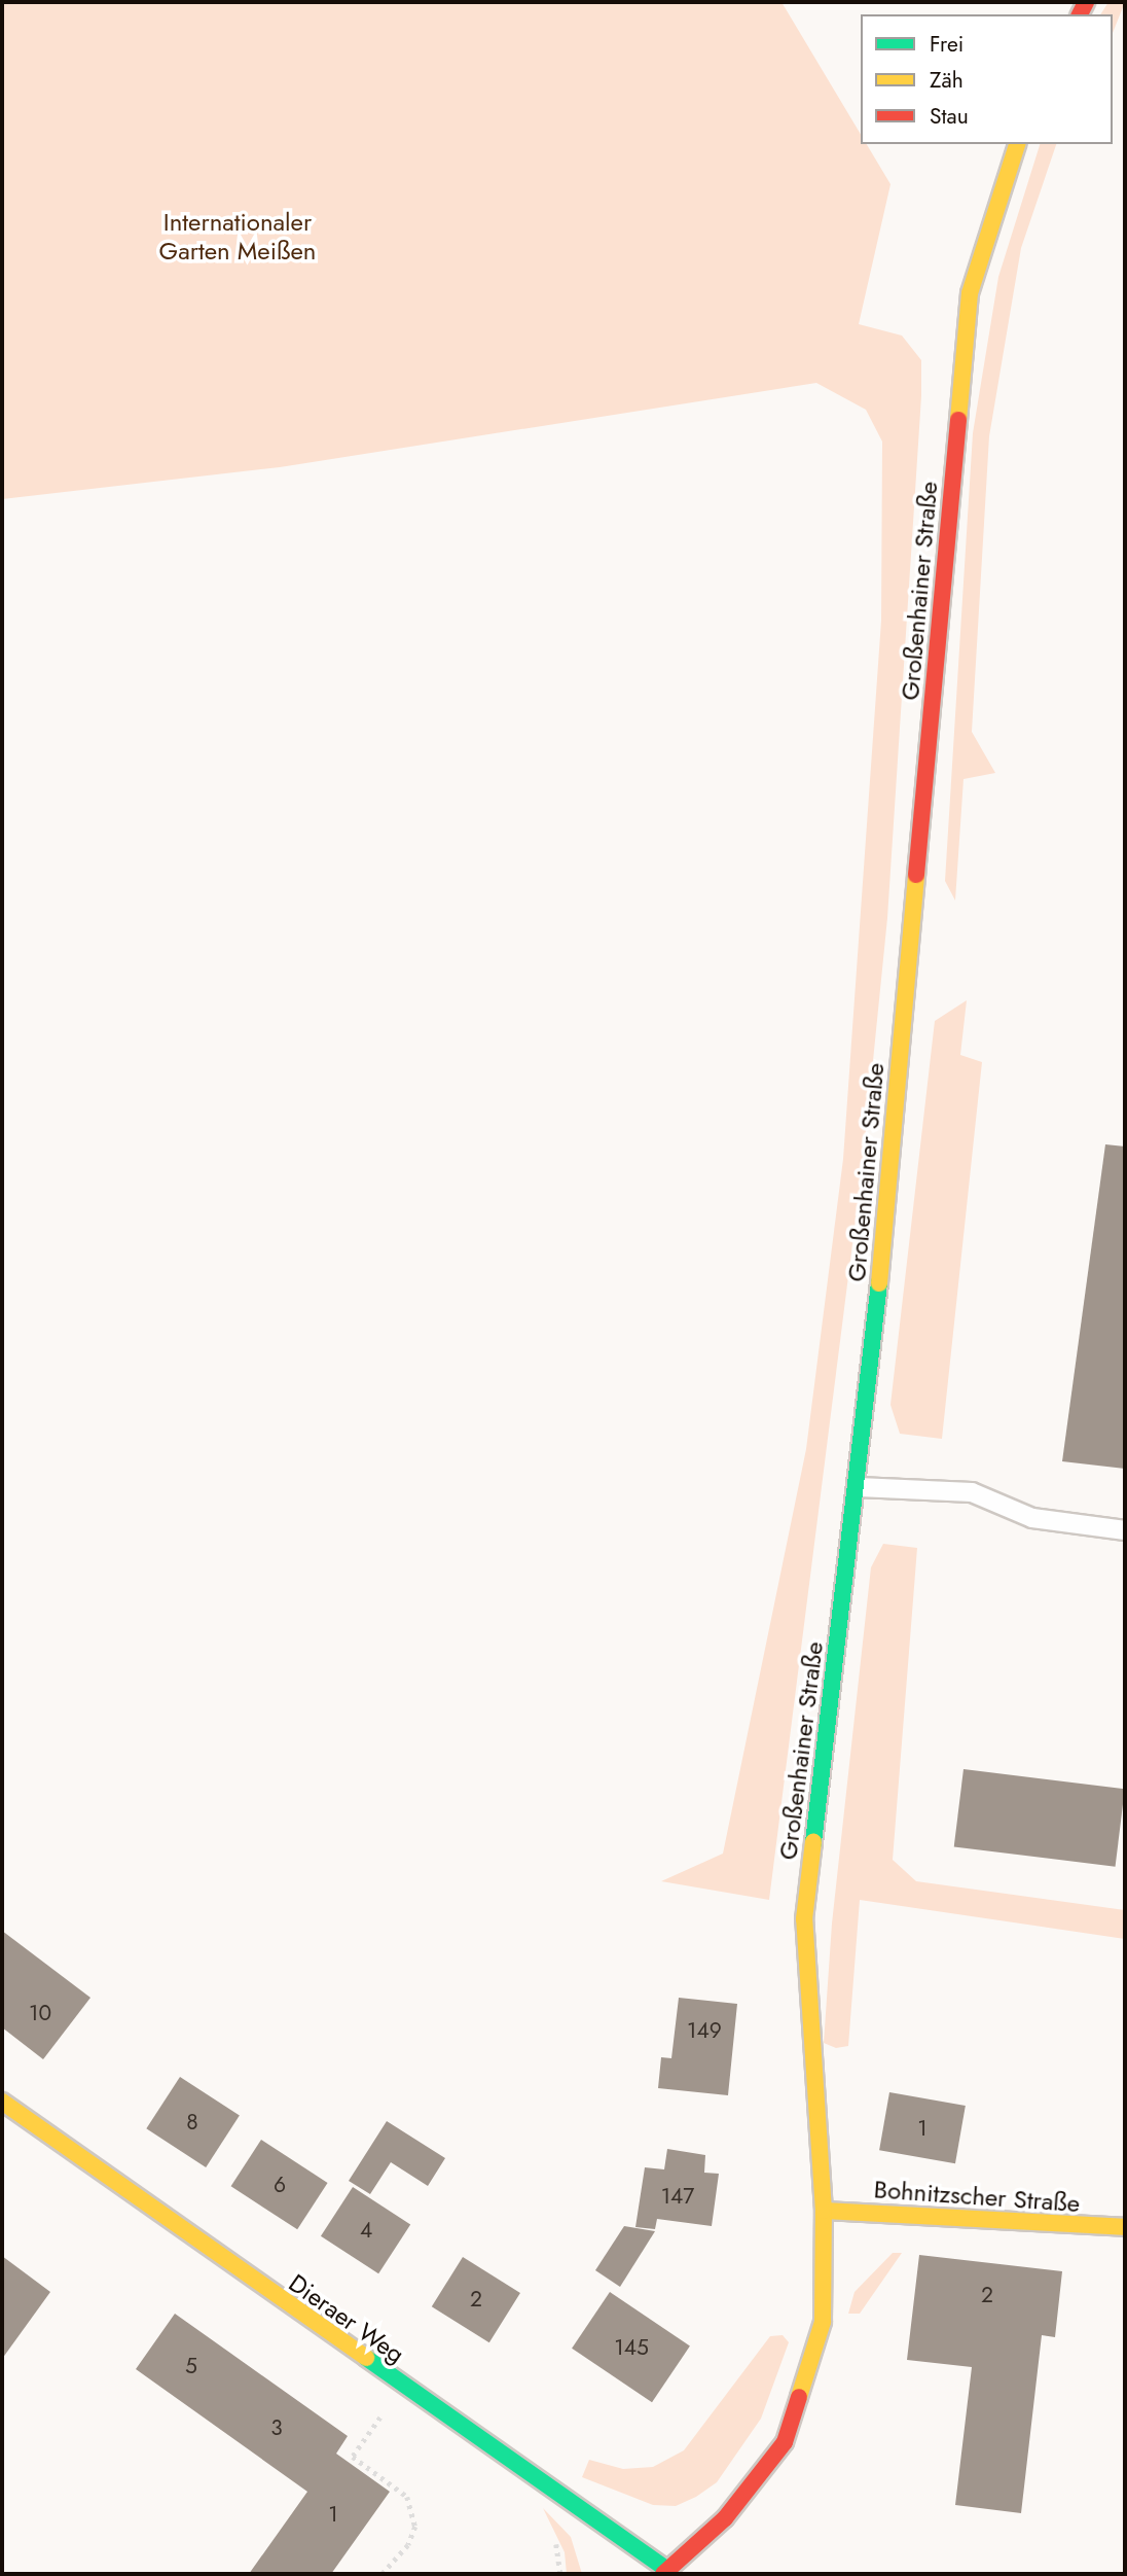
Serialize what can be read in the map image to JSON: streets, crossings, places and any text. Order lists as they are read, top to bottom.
{
  "streets": {
    "main road": ["Großenhainer Straße", "Bohnitzscher Straße", "Dieraer Weg"]
  },
  "crossings": [
    ["Großenhainer Straße", "Bohnitzscher Straße"],
    ["Großenhainer Straße", "Dieraer Weg"]
  ],
  "parks": ["Internationaler Garten Meißen"],
  "house_numbers": [
    "10",
    "149",
    "8",
    "1",
    "6",
    "147",
    "4",
    "2",
    "2",
    "145",
    "5",
    "3",
    "1"
  ],
  "legend": ["Frei", "Zäh", "Stau"]
}
